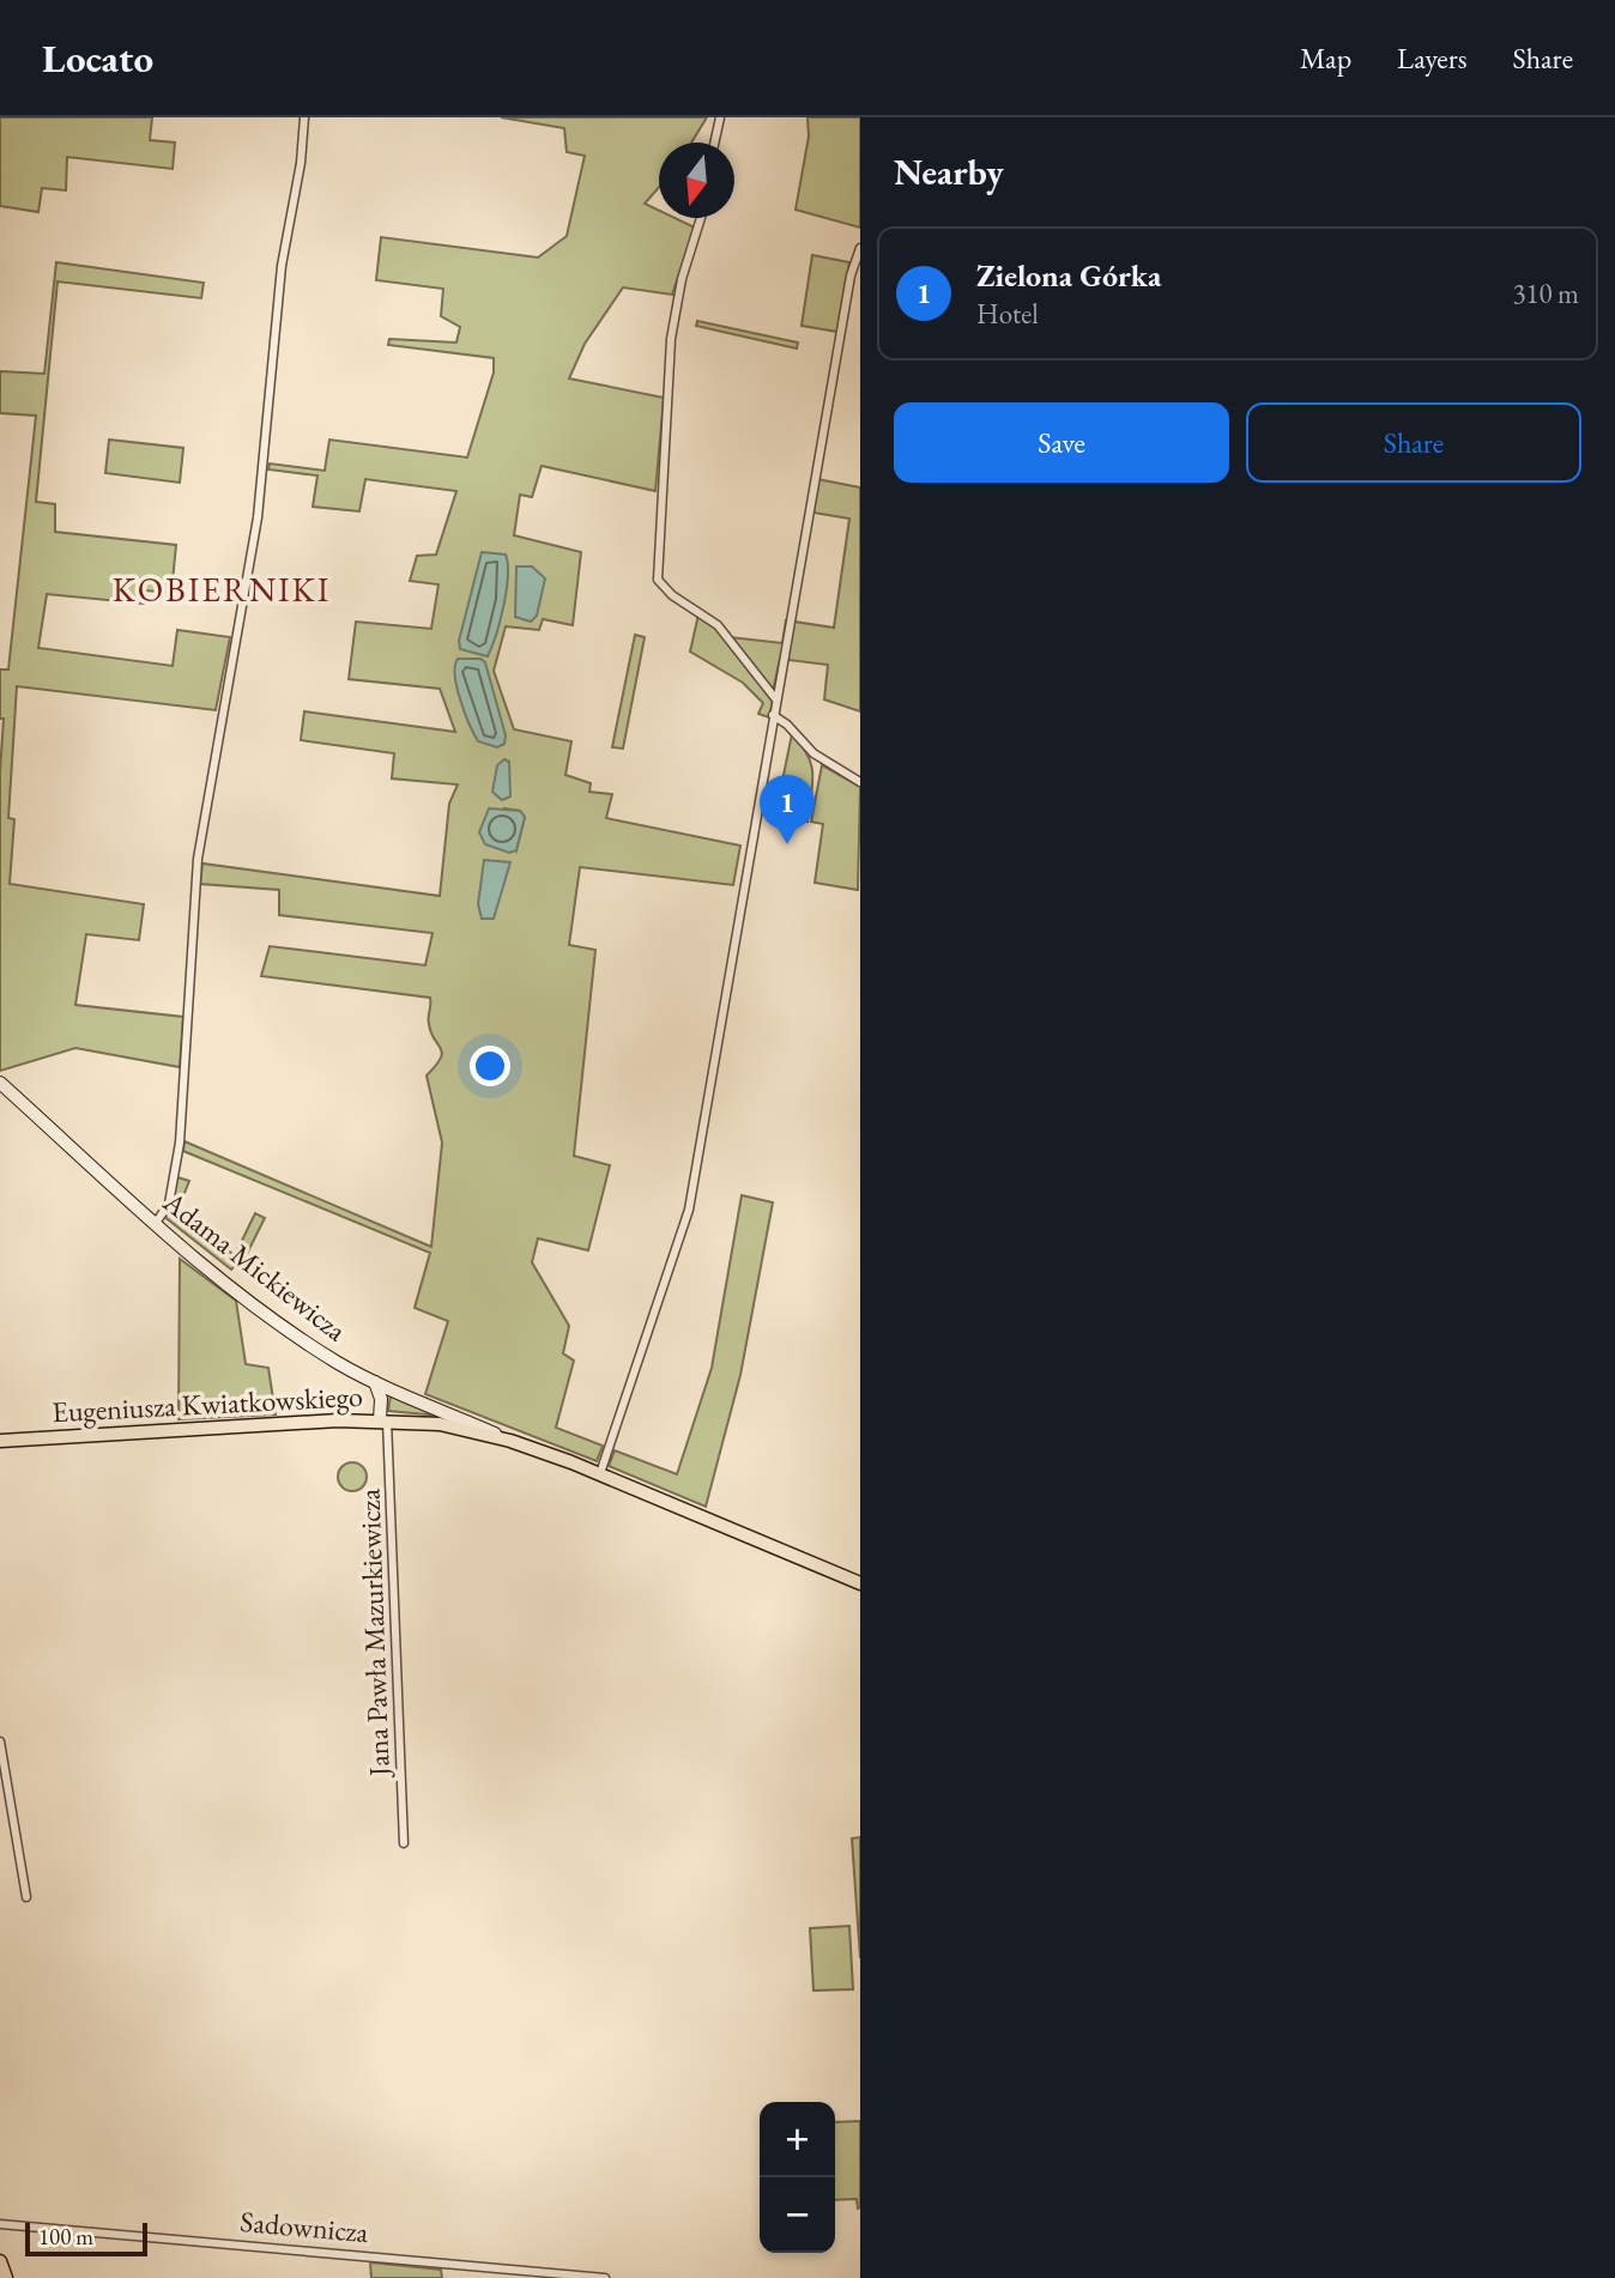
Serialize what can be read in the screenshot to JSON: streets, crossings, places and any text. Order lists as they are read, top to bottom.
{
  "streets": {
    "main road": ["Adama Mickiewicza", "Eugeniusza Kwiatkowskiego"],
    "street": ["Jana Pawła Mazurkiewicza", "Sadownicza"]
  },
  "crossings": [
    ["Adama Mickiewicza", "Eugeniusza Kwiatkowskiego"],
    ["Adama Mickiewicza", "Jana Pawła Mazurkiewicza"],
    ["Eugeniusza Kwiatkowskiego", "Jana Pawła Mazurkiewicza"]
  ],
  "districts": ["KOBIERNIKI"],
  "scale_bar": "100 m",
  "north": "bottom",
  "page": {
    "header": "Locato",
    "nav": ["Map", "Layers", "Share"],
    "heading": "Nearby",
    "list": [
      {
        "mark": "1",
        "name": "Zielona Górka",
        "note": "Hotel",
        "value": "310 m"
      }
    ],
    "buttons": ["Save", "Share"],
    "pins": "1",
    "map_buttons": ["+", "−"],
    "scale": "100 m"
  }
}
